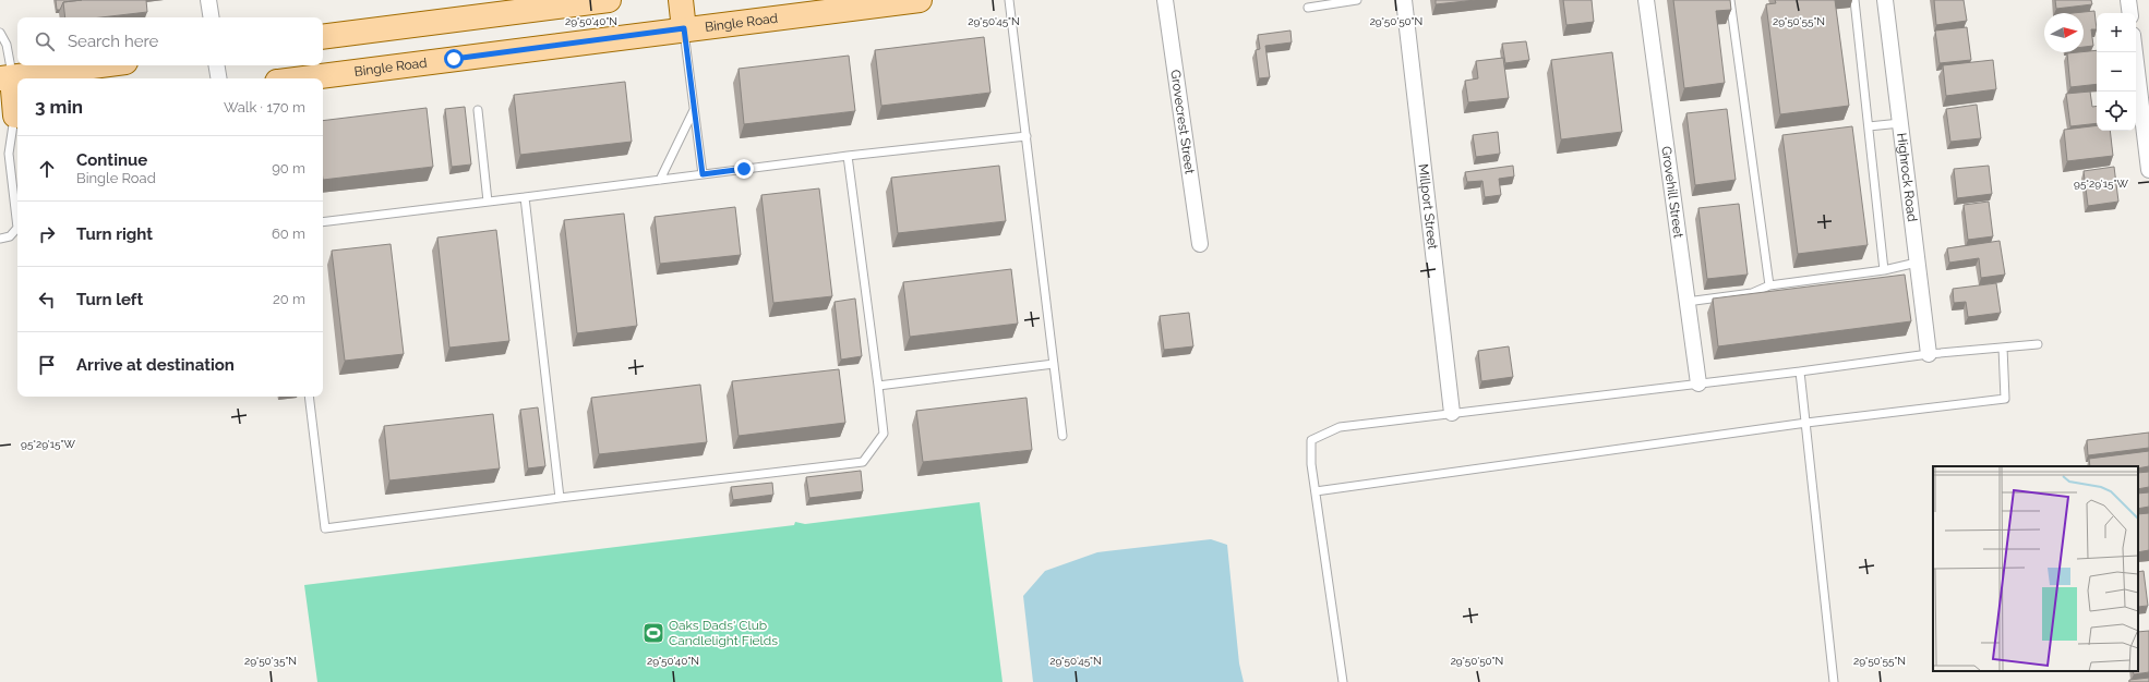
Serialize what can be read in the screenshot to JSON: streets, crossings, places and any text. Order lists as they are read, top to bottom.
{
  "streets": {
    "main road": ["Bingle Road"],
    "street": [
      "Grovecrest Street",
      "Highrock Road",
      "Grovehill Street",
      "Millport Street"
    ]
  },
  "places": {
    "sports": ["Oaks Dads' Club Candlelight Fields"]
  },
  "north": "right",
  "page": {
    "map_buttons": ["+", "−"],
    "search": "Search here",
    "heading": ["3 min", "Walk · 170 m"],
    "list": [
      ["Continue", "Bingle Road", "90 m"],
      ["Turn right", "60 m"],
      ["Turn left", "20 m"],
      "Arrive at destination"
    ]
  },
  "coordinates": [
    "29°50'40\"N",
    "29°50'45\"N",
    "29°50'50\"N",
    "29°50'55\"N",
    "95°29'15\"W",
    "29°50'35\"N"
  ]
}
